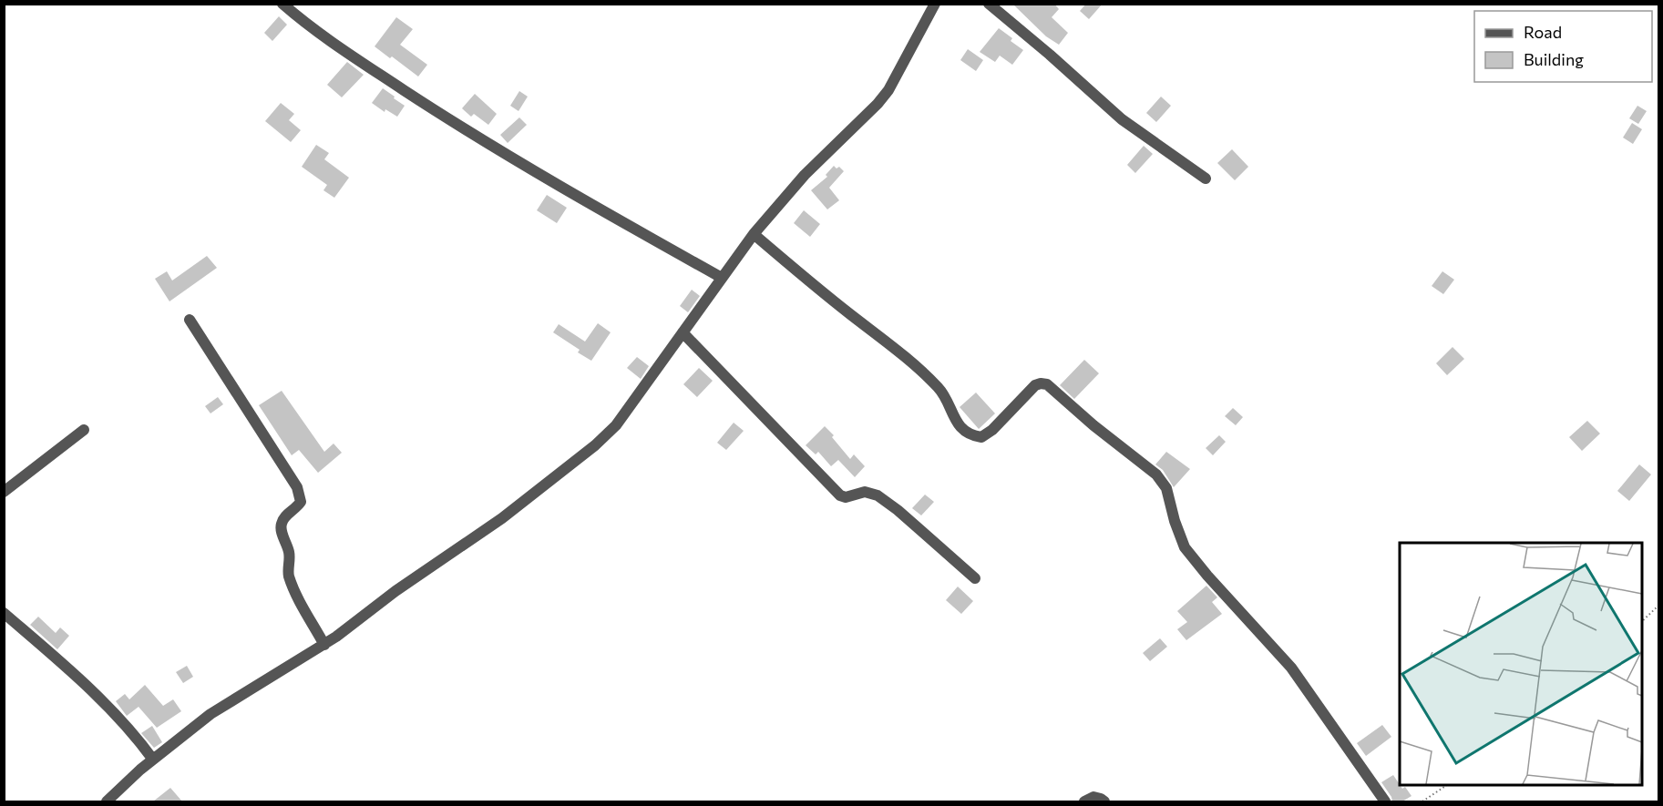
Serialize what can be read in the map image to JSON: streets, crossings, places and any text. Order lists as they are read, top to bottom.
{
  "legend": ["Road", "Building"]
}
